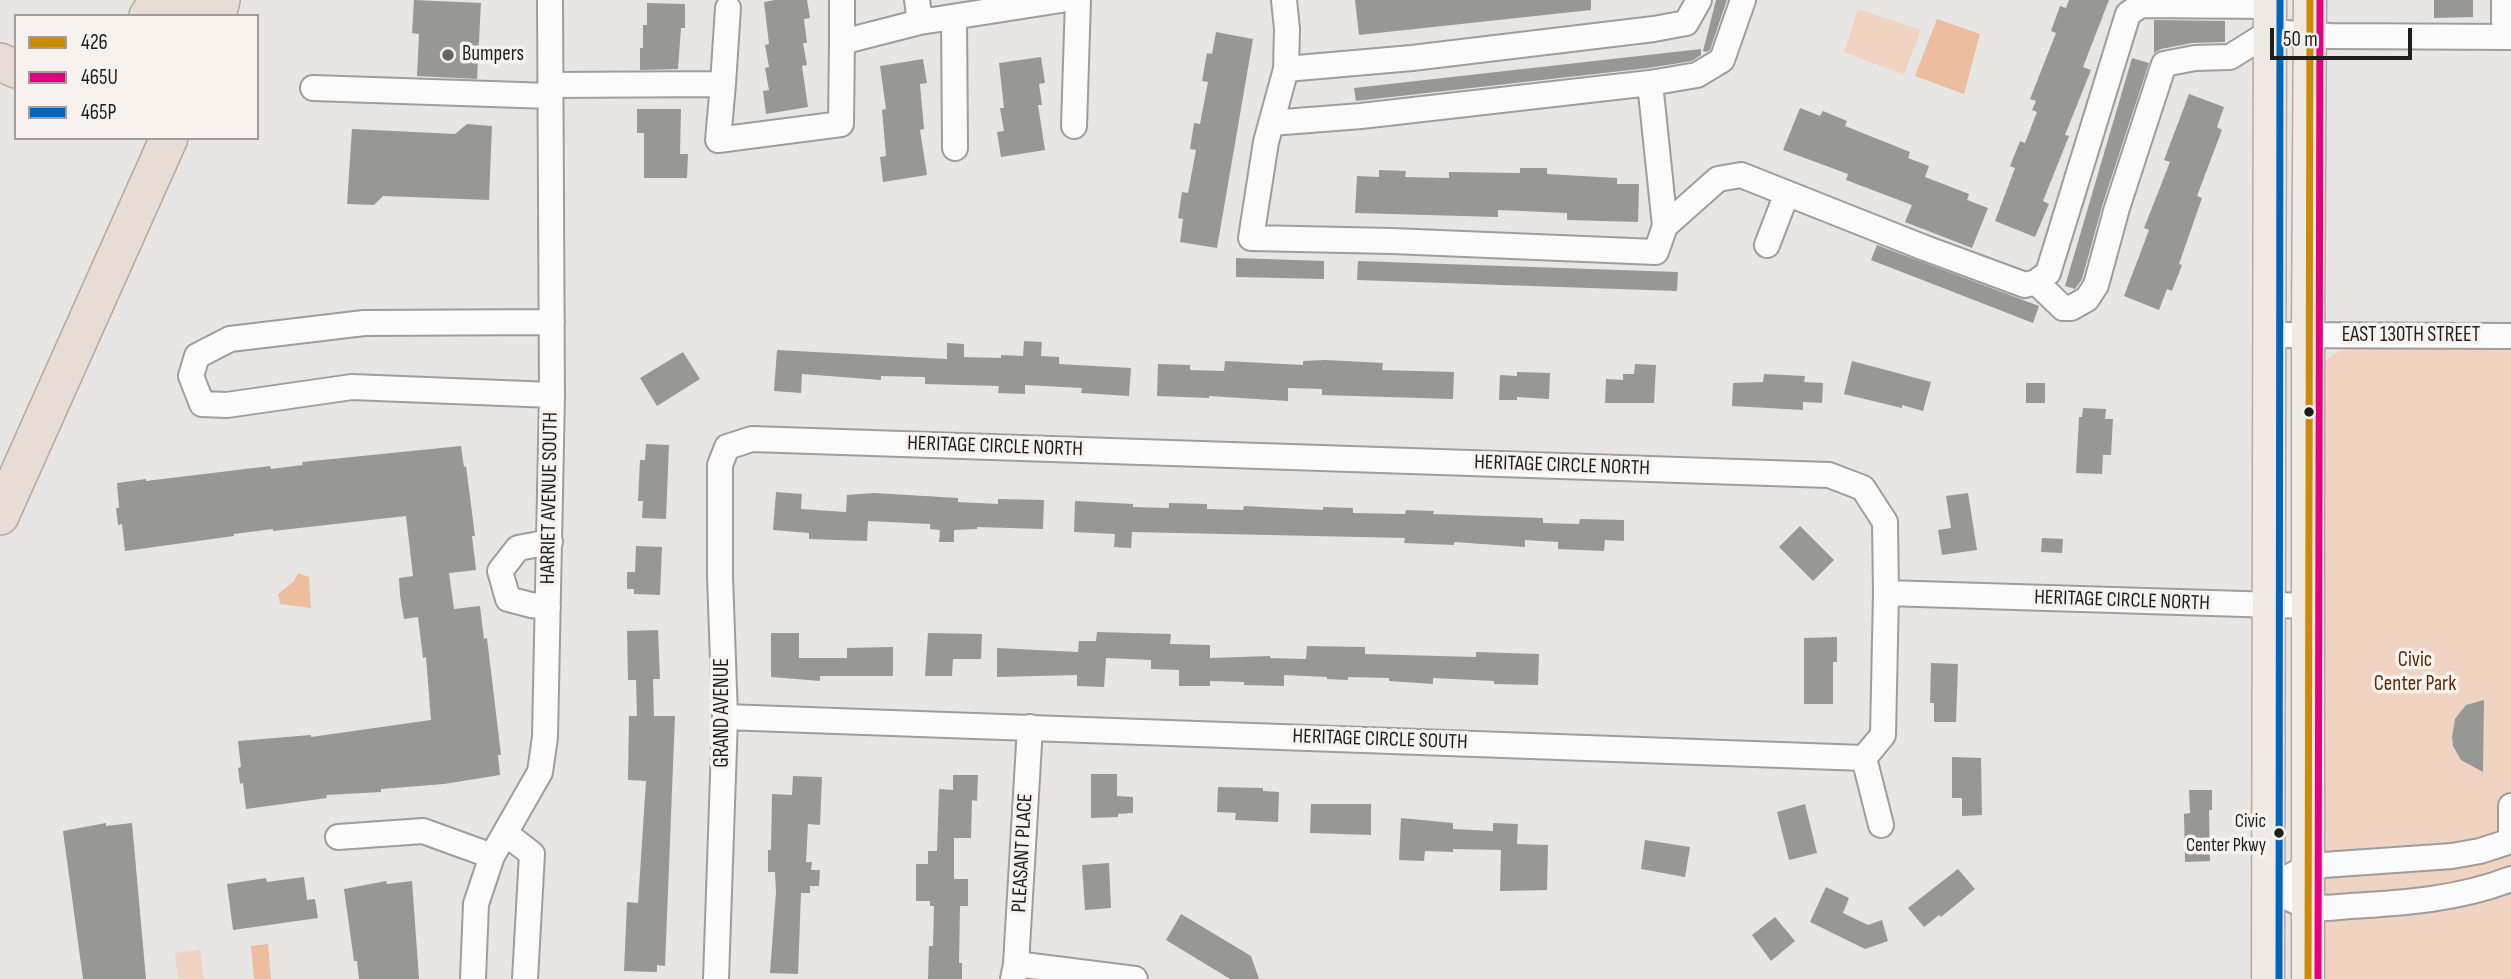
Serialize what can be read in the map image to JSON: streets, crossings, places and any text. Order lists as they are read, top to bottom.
{
  "streets": {
    "street": [
      "EAST 130TH STREET",
      "HERITAGE CIRCLE NORTH",
      "HARRIET AVENUE SOUTH",
      "GRAND AVENUE",
      "HERITAGE CIRCLE SOUTH",
      "PLEASANT PLACE"
    ]
  },
  "crossings": [
    ["HERITAGE CIRCLE NORTH", "GRAND AVENUE"],
    ["GRAND AVENUE", "HERITAGE CIRCLE SOUTH"],
    ["HERITAGE CIRCLE SOUTH", "PLEASANT PLACE"]
  ],
  "parks": ["Civic Center Park"],
  "places": ["Bumpers", "Civic Center Pkwy"],
  "lines": ["transit line 426", "transit line 465U", "transit line 465P"],
  "legend": ["426", "465U", "465P"],
  "scale_bar": "50 m"
}
